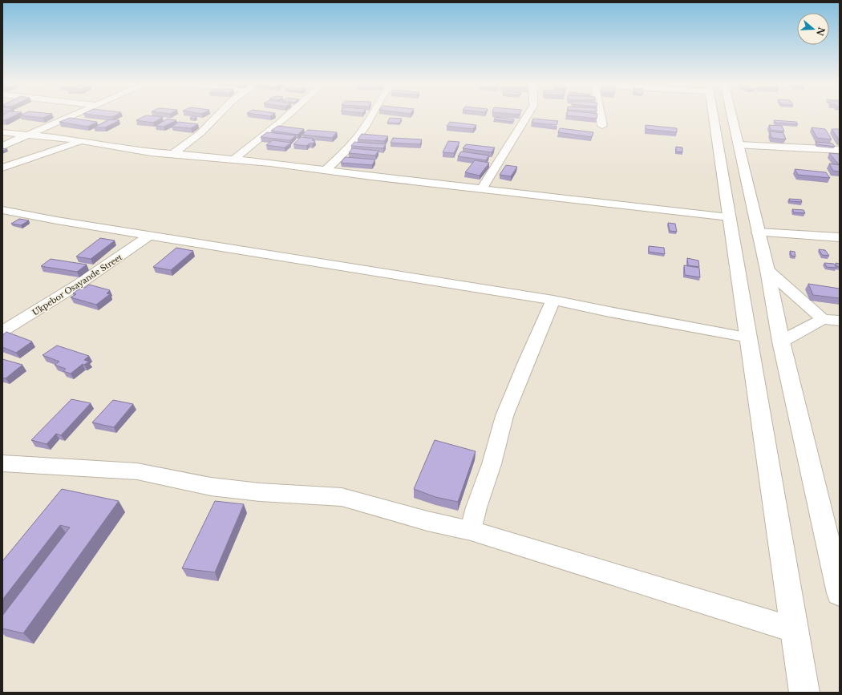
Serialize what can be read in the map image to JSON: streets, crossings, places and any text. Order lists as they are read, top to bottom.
{
  "streets": {
    "street": ["Ukpebor Osayande Street"]
  },
  "north": "right"
}
